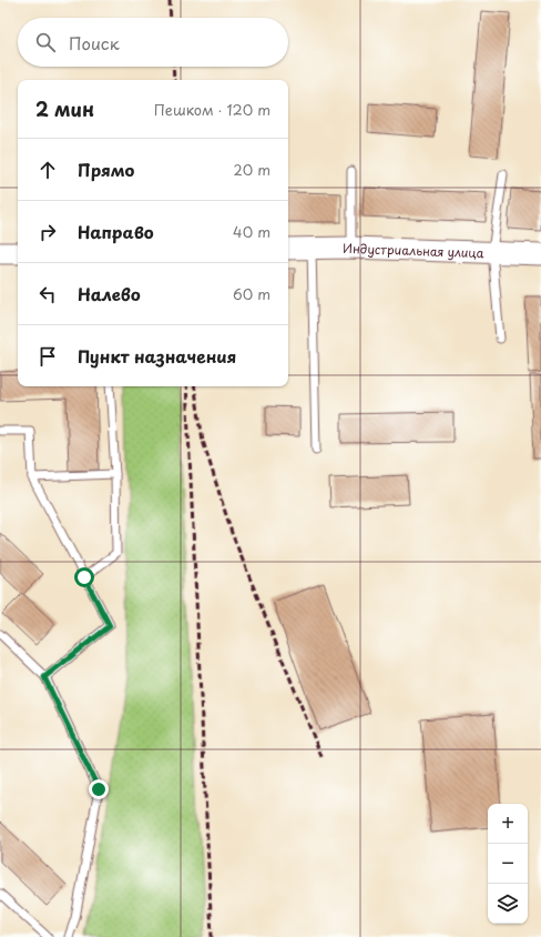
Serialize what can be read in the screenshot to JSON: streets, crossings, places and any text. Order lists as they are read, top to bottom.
{
  "streets": {
    "main road": ["Индустриальная улица"]
  },
  "page": {
    "search": "Поиск",
    "heading": ["2 мин", "Пешком · 120 m"],
    "list": [
      ["Прямо", "20 m"],
      ["Направо", "40 m"],
      ["Налево", "60 m"],
      "Пункт назначения"
    ],
    "map_buttons": ["+", "−"]
  }
}
